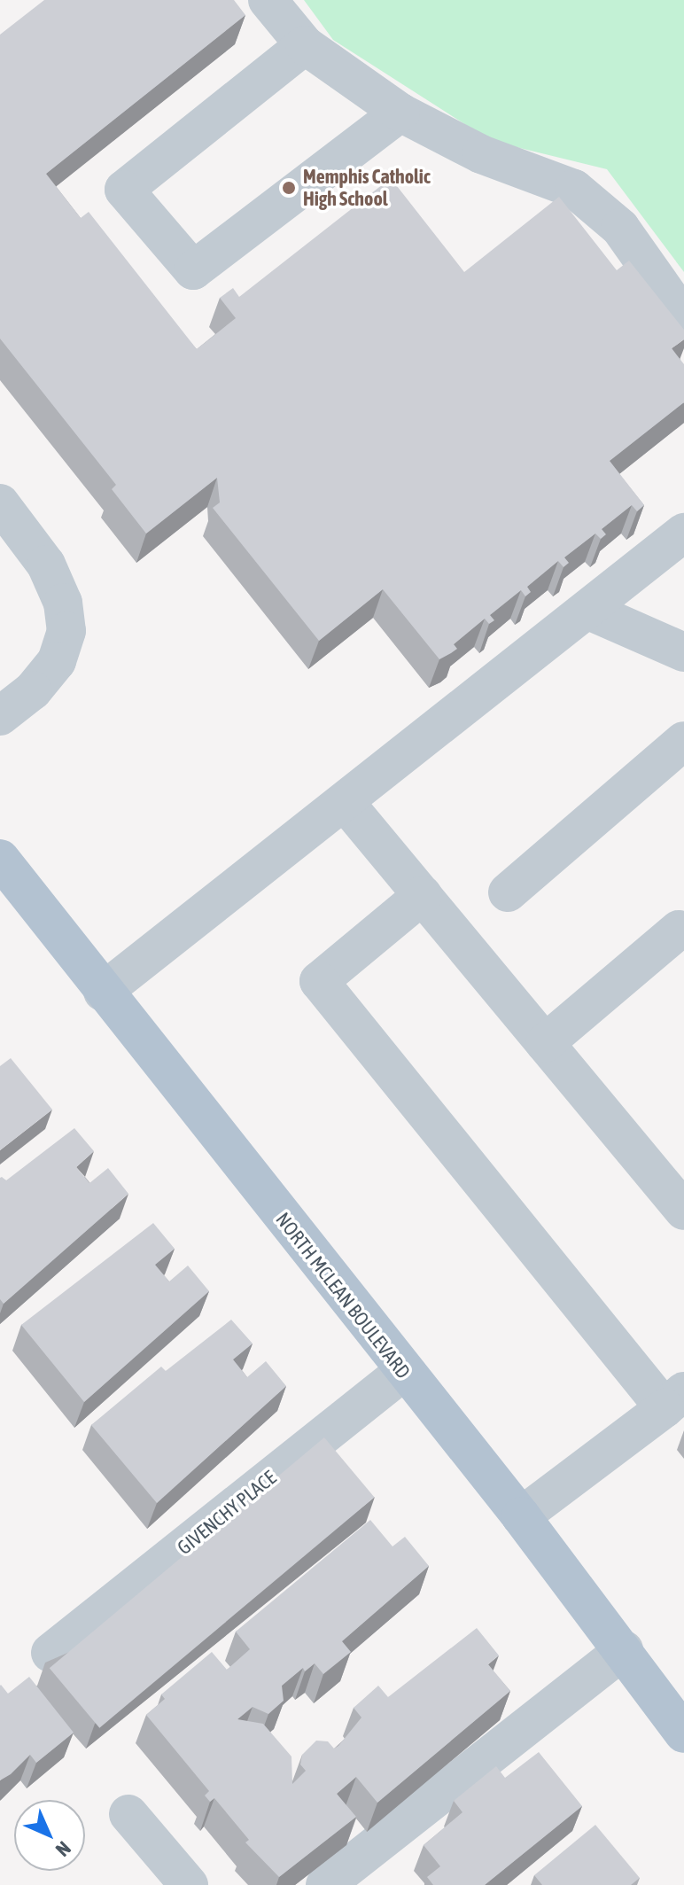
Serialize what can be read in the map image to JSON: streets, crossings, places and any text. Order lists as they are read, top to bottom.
{
  "streets": {
    "main road": ["NORTH MCLEAN BOULEVARD"],
    "street": ["GIVENCHY PLACE"]
  },
  "crossings": [
    ["NORTH MCLEAN BOULEVARD", "GIVENCHY PLACE"]
  ],
  "places": ["Memphis Catholic High School"],
  "north": "bottom right"
}
